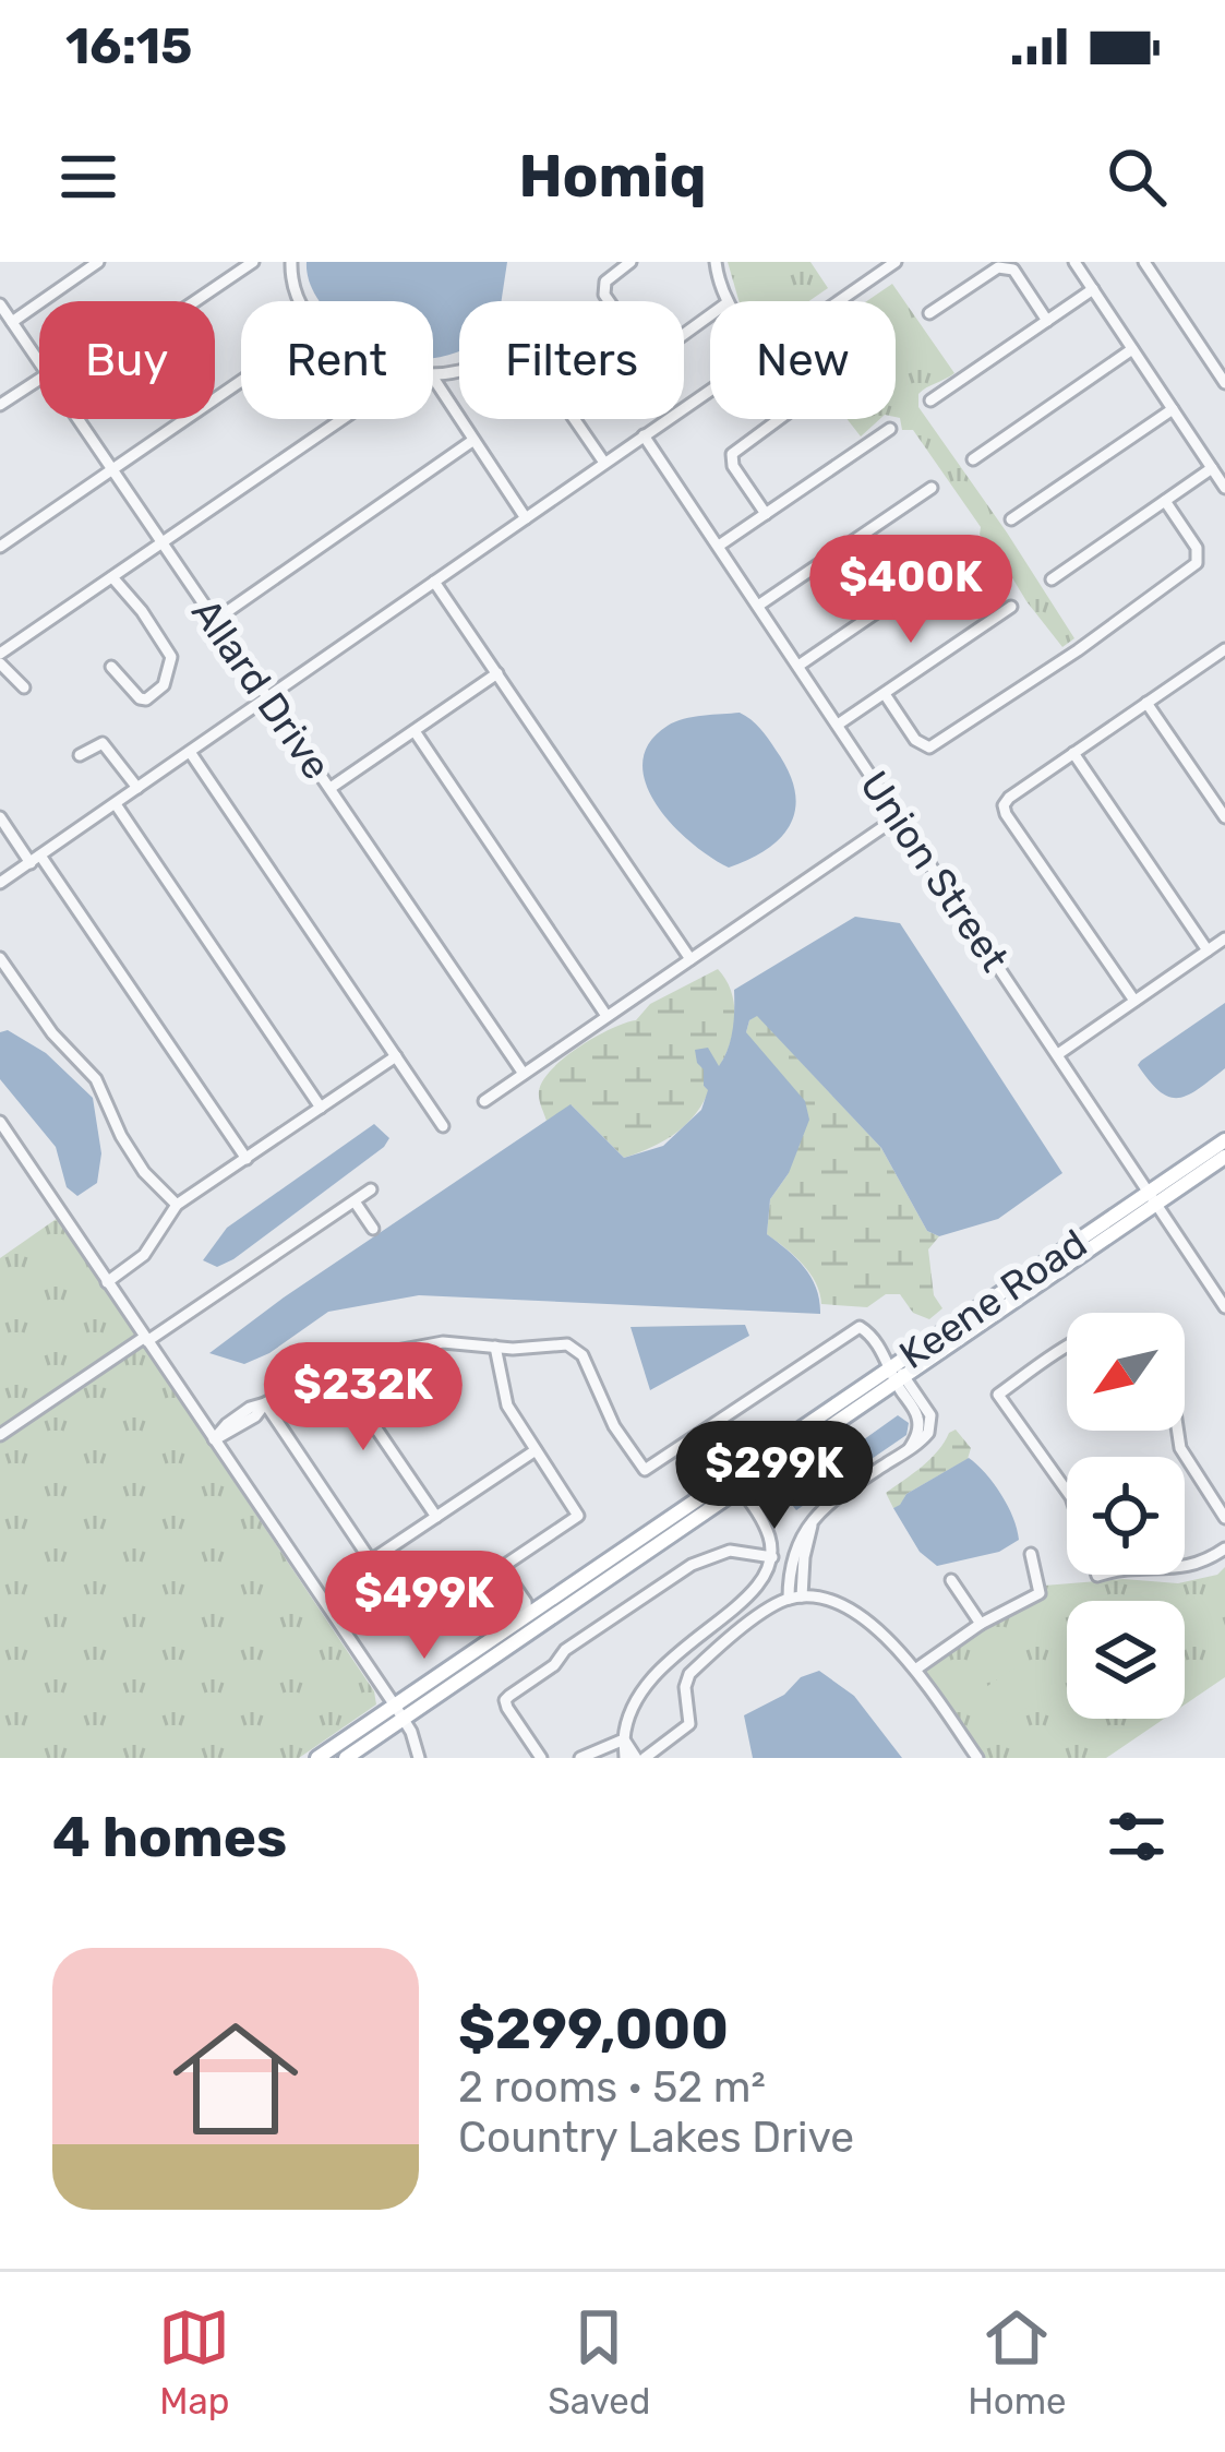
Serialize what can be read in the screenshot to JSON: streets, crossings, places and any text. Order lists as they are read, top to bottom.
{
  "streets": {
    "main road": ["Keene Road"],
    "street": ["Allard Drive", "Union Street"]
  },
  "crossings": [
    ["Union Street", "Keene Road"]
  ],
  "north": "bottom left",
  "page": {
    "status": "16:15",
    "header": "Homiq",
    "chip": [
      "Buy",
      "Rent",
      "Filters",
      "New"
    ],
    "price": [
      "$400K",
      "$232K",
      "$299K",
      "$499K"
    ],
    "heading": "4 homes",
    "list": [
      {
        "name": "$299,000",
        "note": "2 rooms · 52 m² · Country Lakes Drive"
      }
    ],
    "tabs": ["Map", "Saved", "Home"]
  }
}
